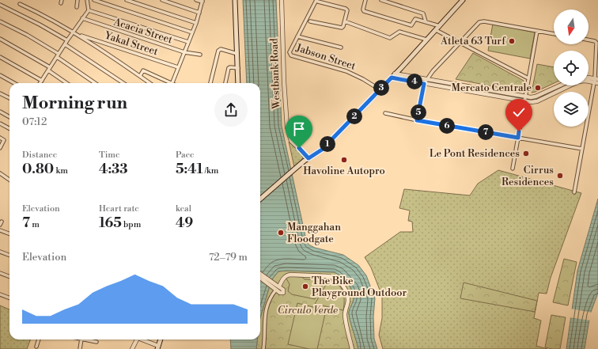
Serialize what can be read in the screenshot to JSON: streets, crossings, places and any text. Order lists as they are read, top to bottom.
{
  "streets": {
    "street": [
      "Acacia Street",
      "Yakal Street",
      "Jabson Street",
      "Westbank Road"
    ]
  },
  "crossings": [
    ["Jabson Street", "Westbank Road"]
  ],
  "parks": ["Circulo Verde"],
  "places": [
    "Atleta 63 Turf",
    "Mercato Centrale",
    "Le Pont Residences",
    "Havoline Autopro",
    "Cirrus Residences",
    "Manggahan Floodgate",
    "The Bike Playground Outdoor"
  ],
  "north": "bottom",
  "page": {
    "pins": [
      "4",
      "3",
      "5",
      "2",
      "6",
      "7",
      "1"
    ],
    "heading": ["Morning run", "07:12"],
    "stats": [
      ["Distance", "0.80 km"],
      ["Time", "4:33"],
      ["Pace", "5:41 /km"],
      ["Elevation", "7 m"],
      ["Heart rate", "165 bpm"],
      ["kcal", "49"]
    ],
    "chart": ["Elevation", "72–79 m"]
  }
}
